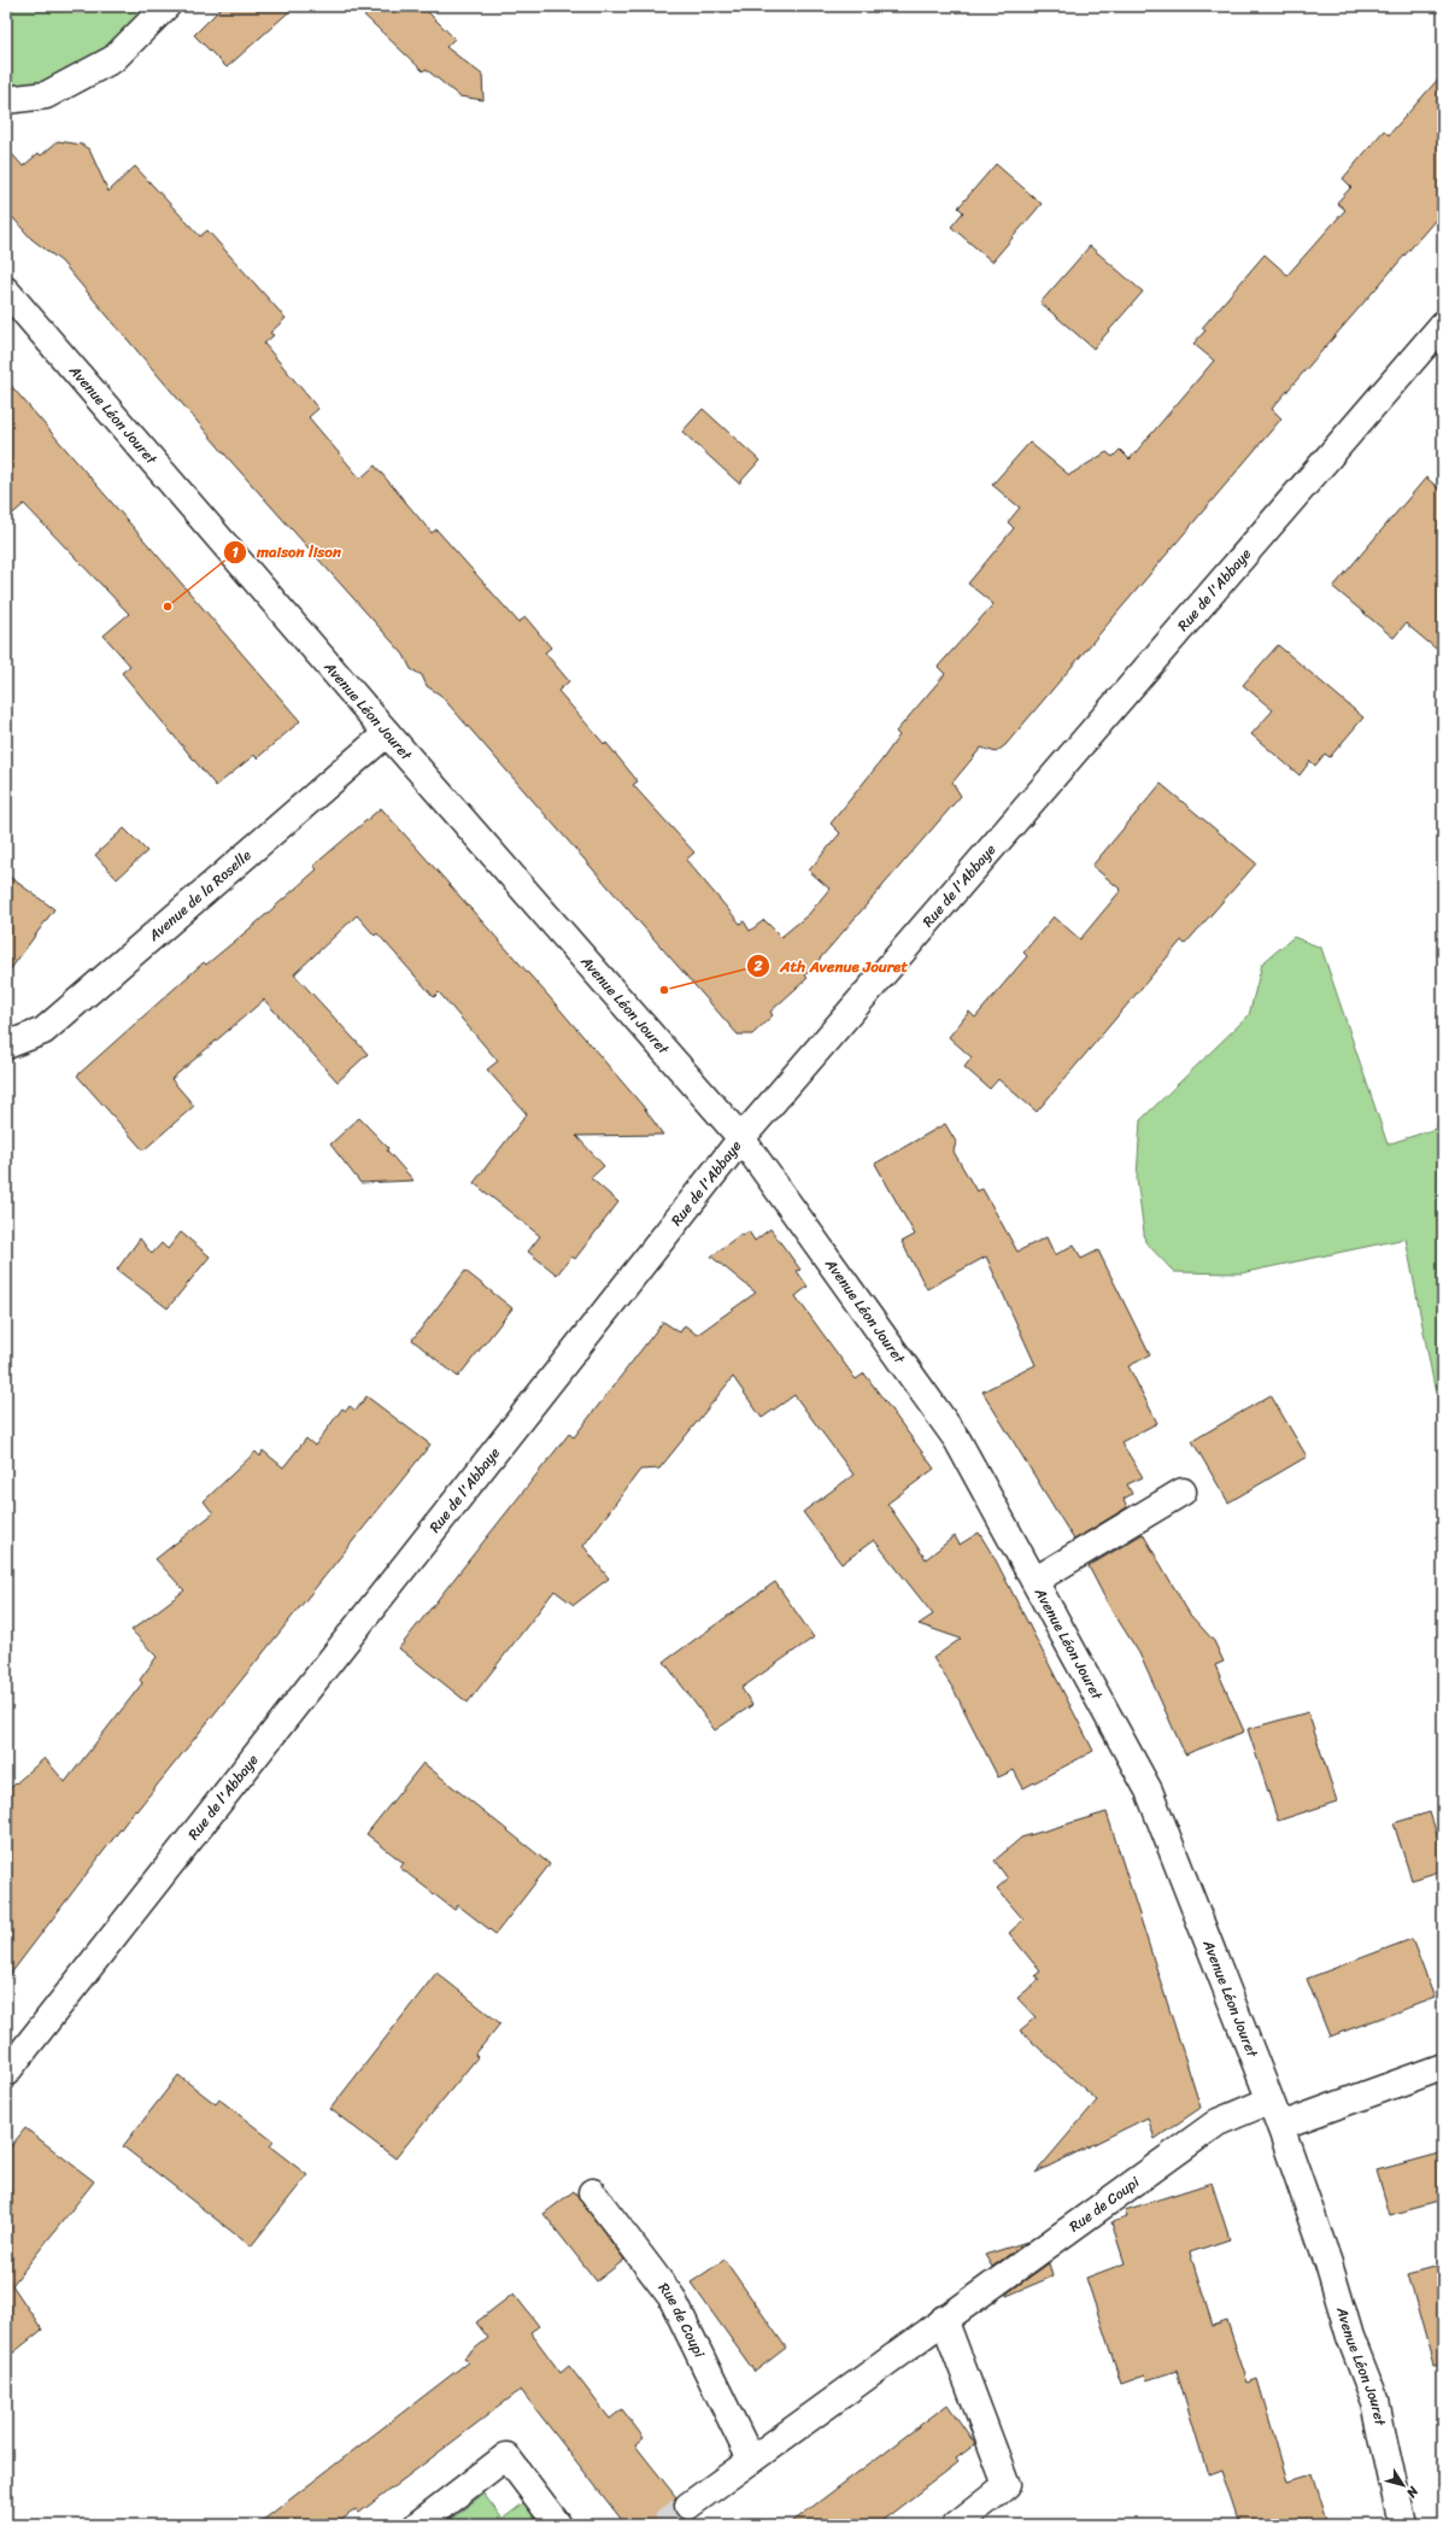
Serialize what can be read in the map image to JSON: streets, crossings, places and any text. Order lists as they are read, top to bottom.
{
  "streets": {
    "street": [
      "Avenue Léon Jouret",
      "Rue de l'Abbaye",
      "Avenue de la Roselle",
      "Rue de Coupi"
    ]
  },
  "crossings": [
    ["Avenue Léon Jouret", "Rue de l'Abbaye"],
    ["Avenue Léon Jouret", "Avenue de la Roselle"],
    ["Avenue Léon Jouret", "Rue de Coupi"]
  ],
  "places": ["maison lison", "Ath Avenue Jouret"],
  "north": "bottom right"
}
